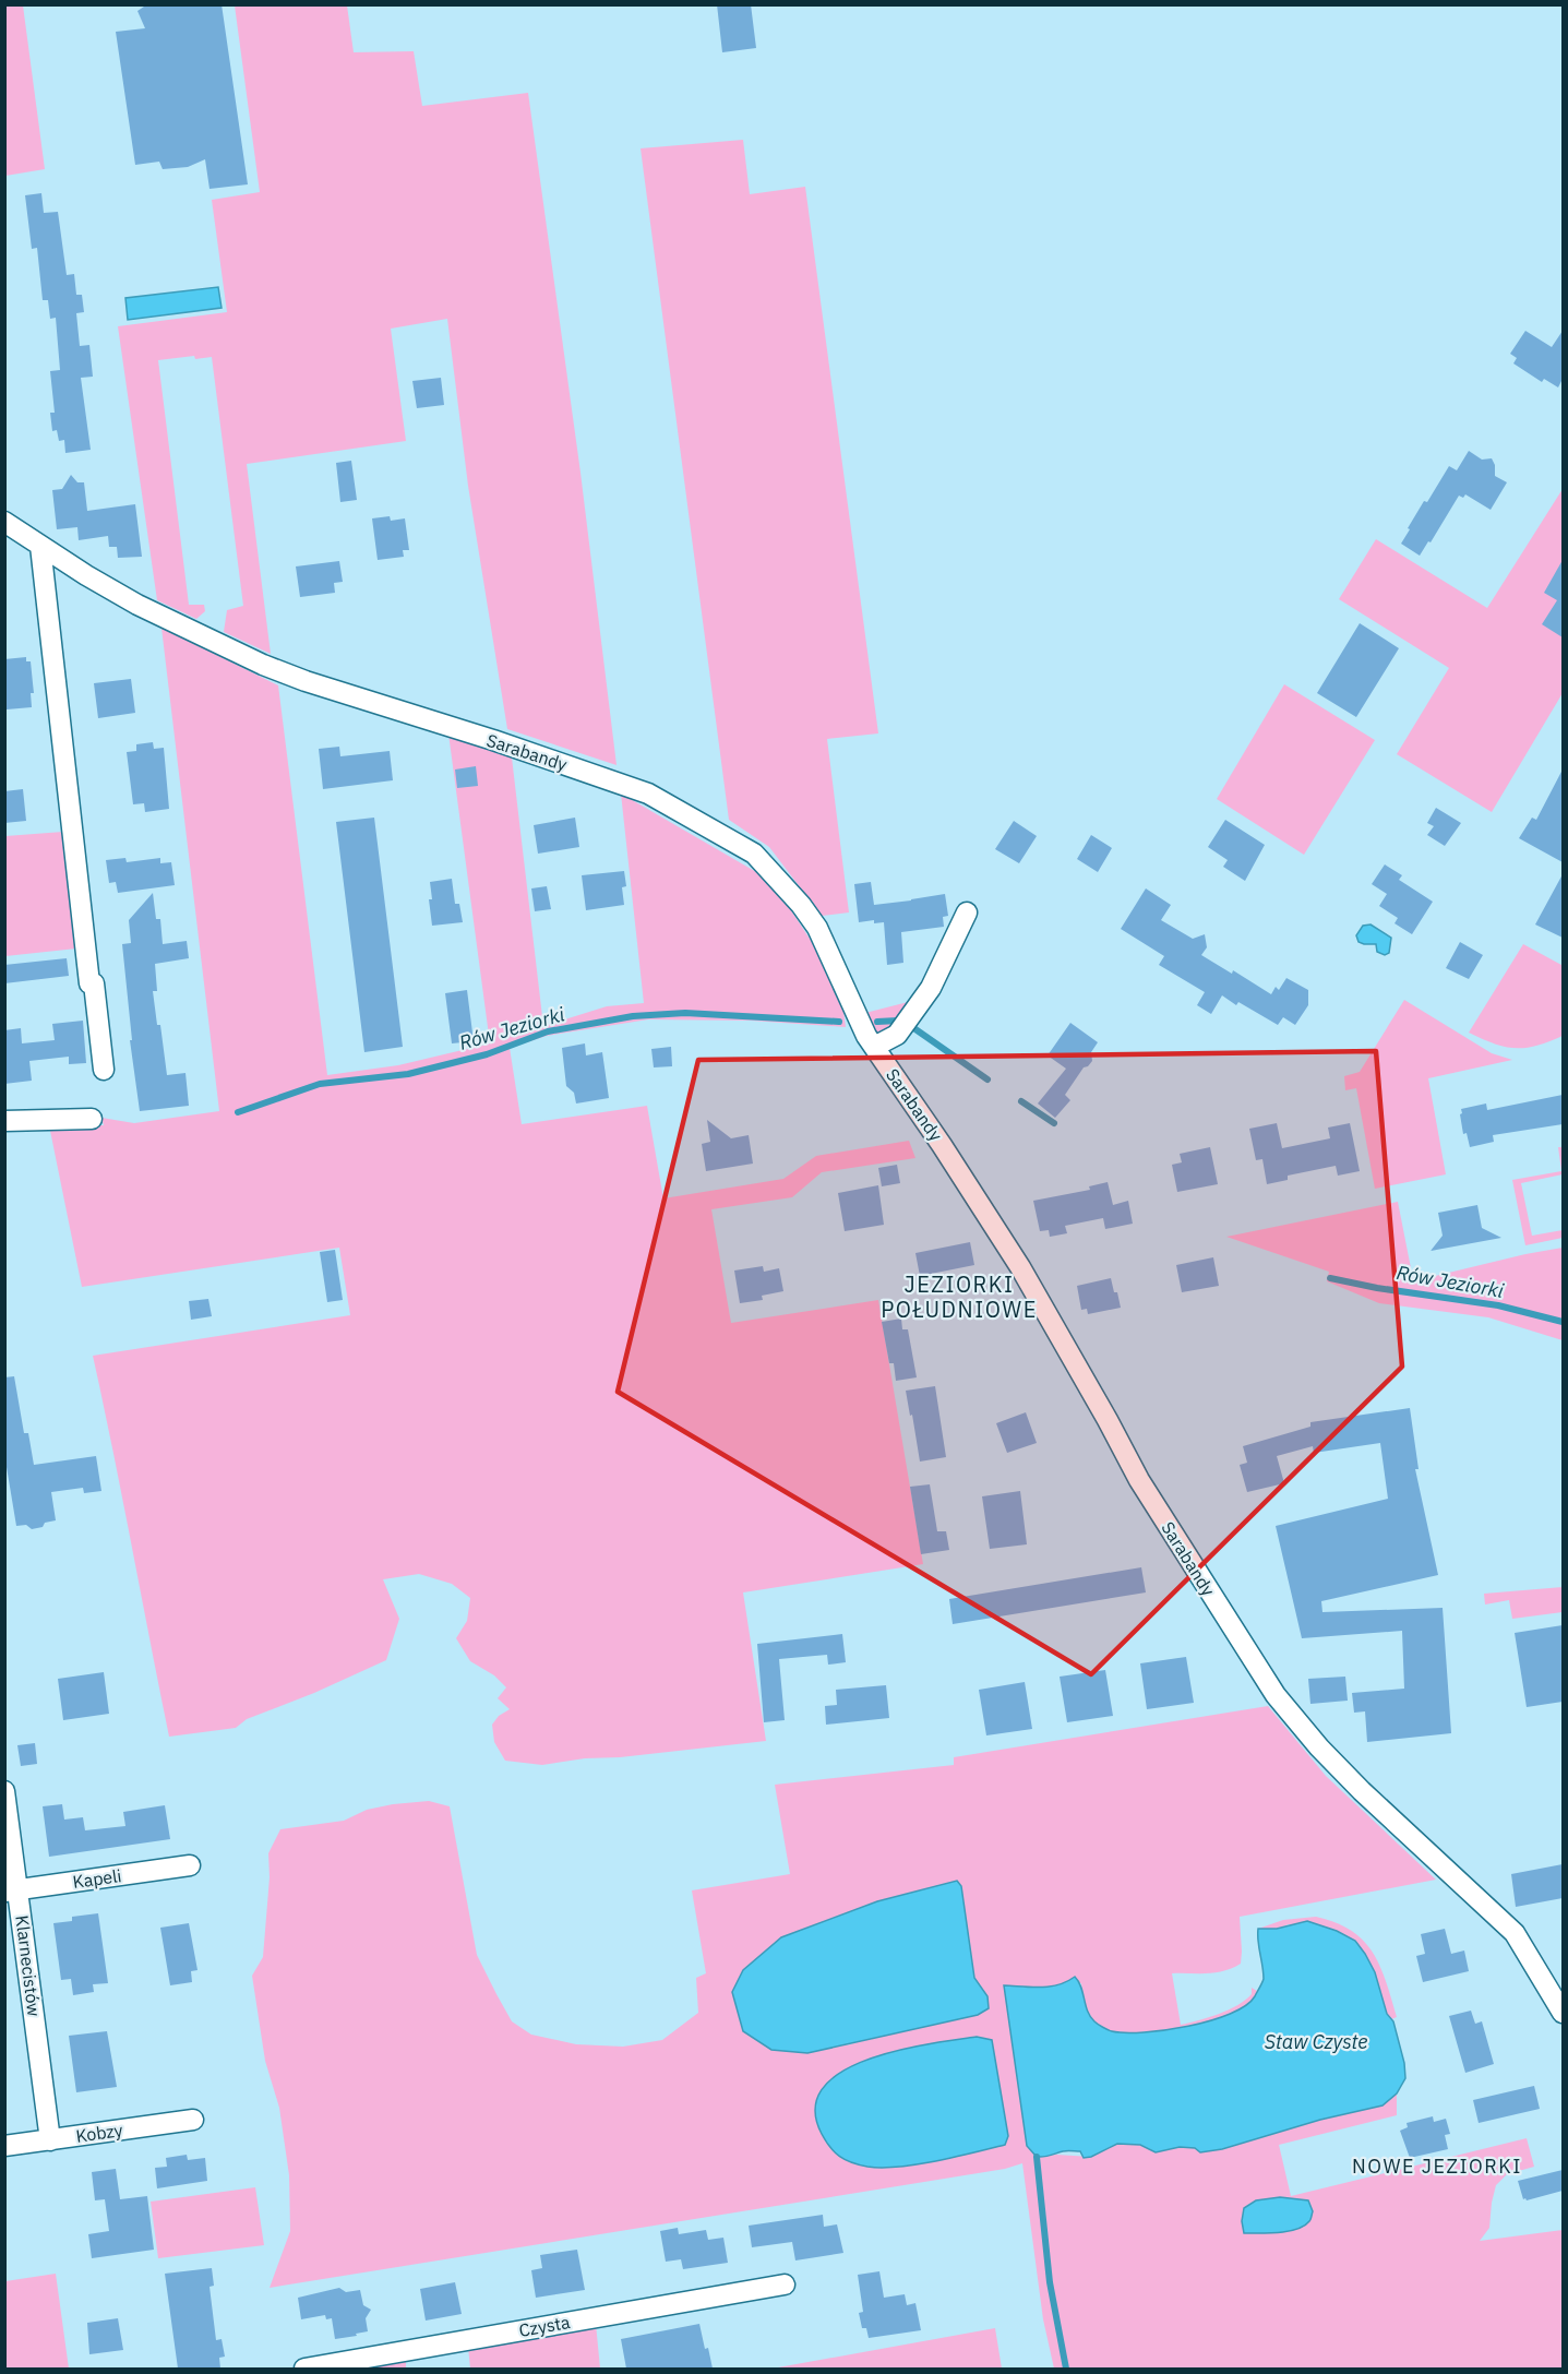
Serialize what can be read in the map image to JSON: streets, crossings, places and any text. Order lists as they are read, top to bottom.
{
  "streets": {
    "street": [
      "Sarabandy",
      "Kapeli",
      "Klarnecistów",
      "Kobzy",
      "Czysta"
    ]
  },
  "crossings": [
    ["Kapeli", "Klarnecistów"],
    ["Klarnecistów", "Kobzy"]
  ],
  "districts": ["JEZIORKI POŁUDNIOWE", "NOWE JEZIORKI"],
  "water": ["Rów Jeziorki", "Staw Czyste"]
}
